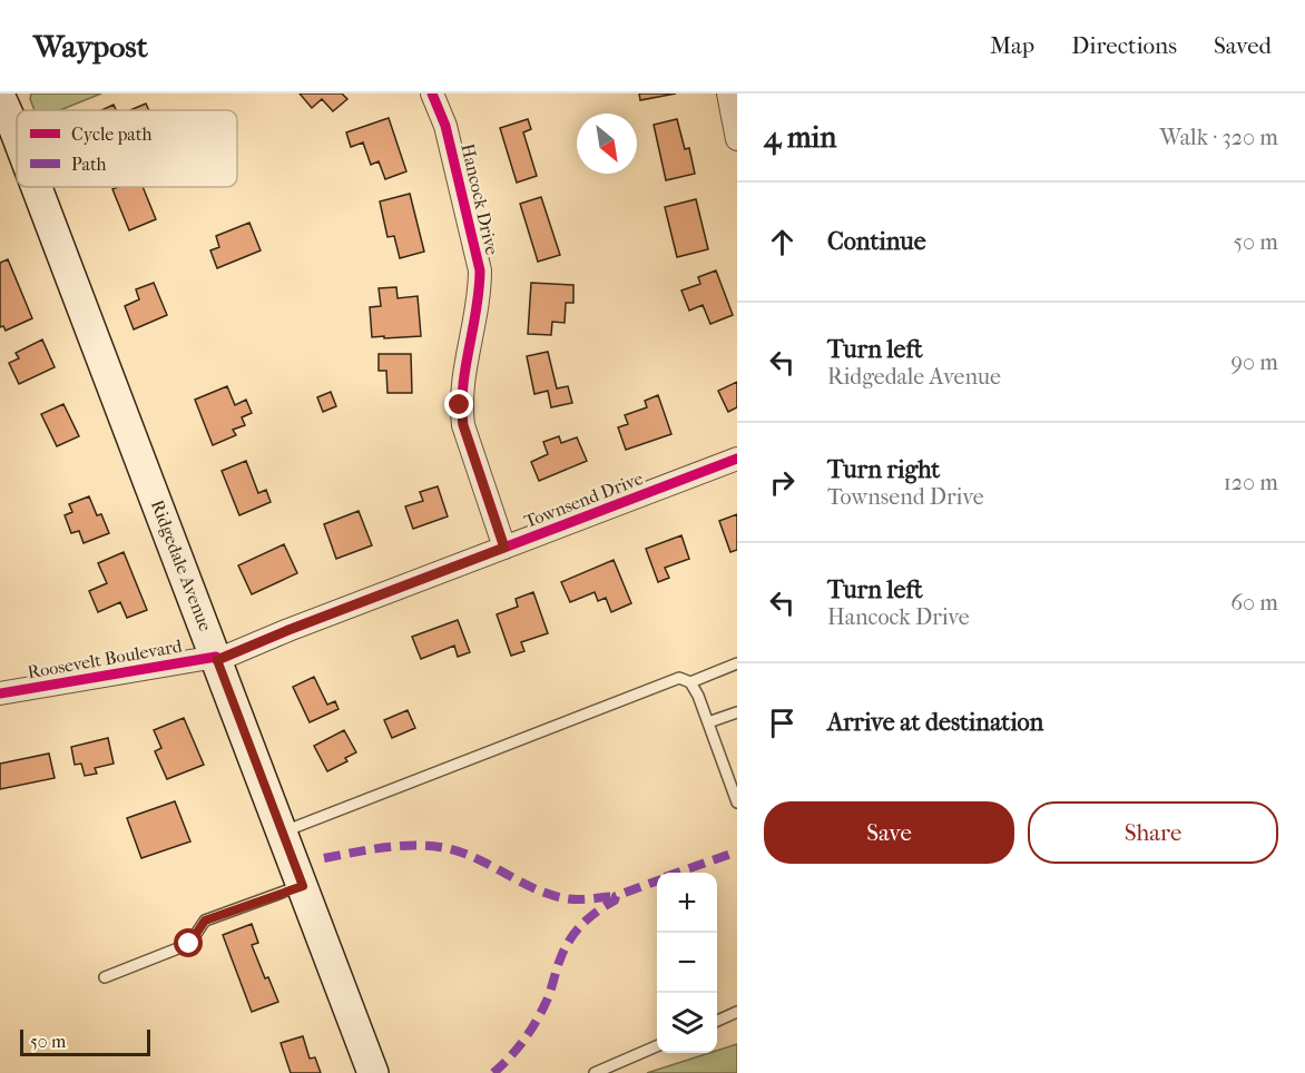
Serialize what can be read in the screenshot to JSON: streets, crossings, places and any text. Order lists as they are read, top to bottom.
{
  "streets": {
    "main road": ["Ridgedale Avenue"],
    "street": ["Hancock Drive", "Townsend Drive", "Roosevelt Boulevard"]
  },
  "crossings": [
    ["Hancock Drive", "Townsend Drive"],
    ["Townsend Drive", "Ridgedale Avenue"],
    ["Townsend Drive", "Roosevelt Boulevard"],
    ["Ridgedale Avenue", "Roosevelt Boulevard"]
  ],
  "legend": ["Cycle path", "Path"],
  "scale_bar": "50 m",
  "north": "bottom right",
  "page": {
    "header": "Waypost",
    "nav": ["Map", "Directions", "Saved"],
    "heading": ["4 min", "Walk · 320 m"],
    "list": [
      ["Continue", "50 m"],
      ["Turn left", "Ridgedale Avenue", "90 m"],
      ["Turn right", "Townsend Drive", "120 m"],
      ["Turn left", "Hancock Drive", "60 m"],
      "Arrive at destination"
    ],
    "buttons": ["Save", "Share"],
    "map_buttons": ["+", "−"],
    "scale": "50 m"
  }
}
